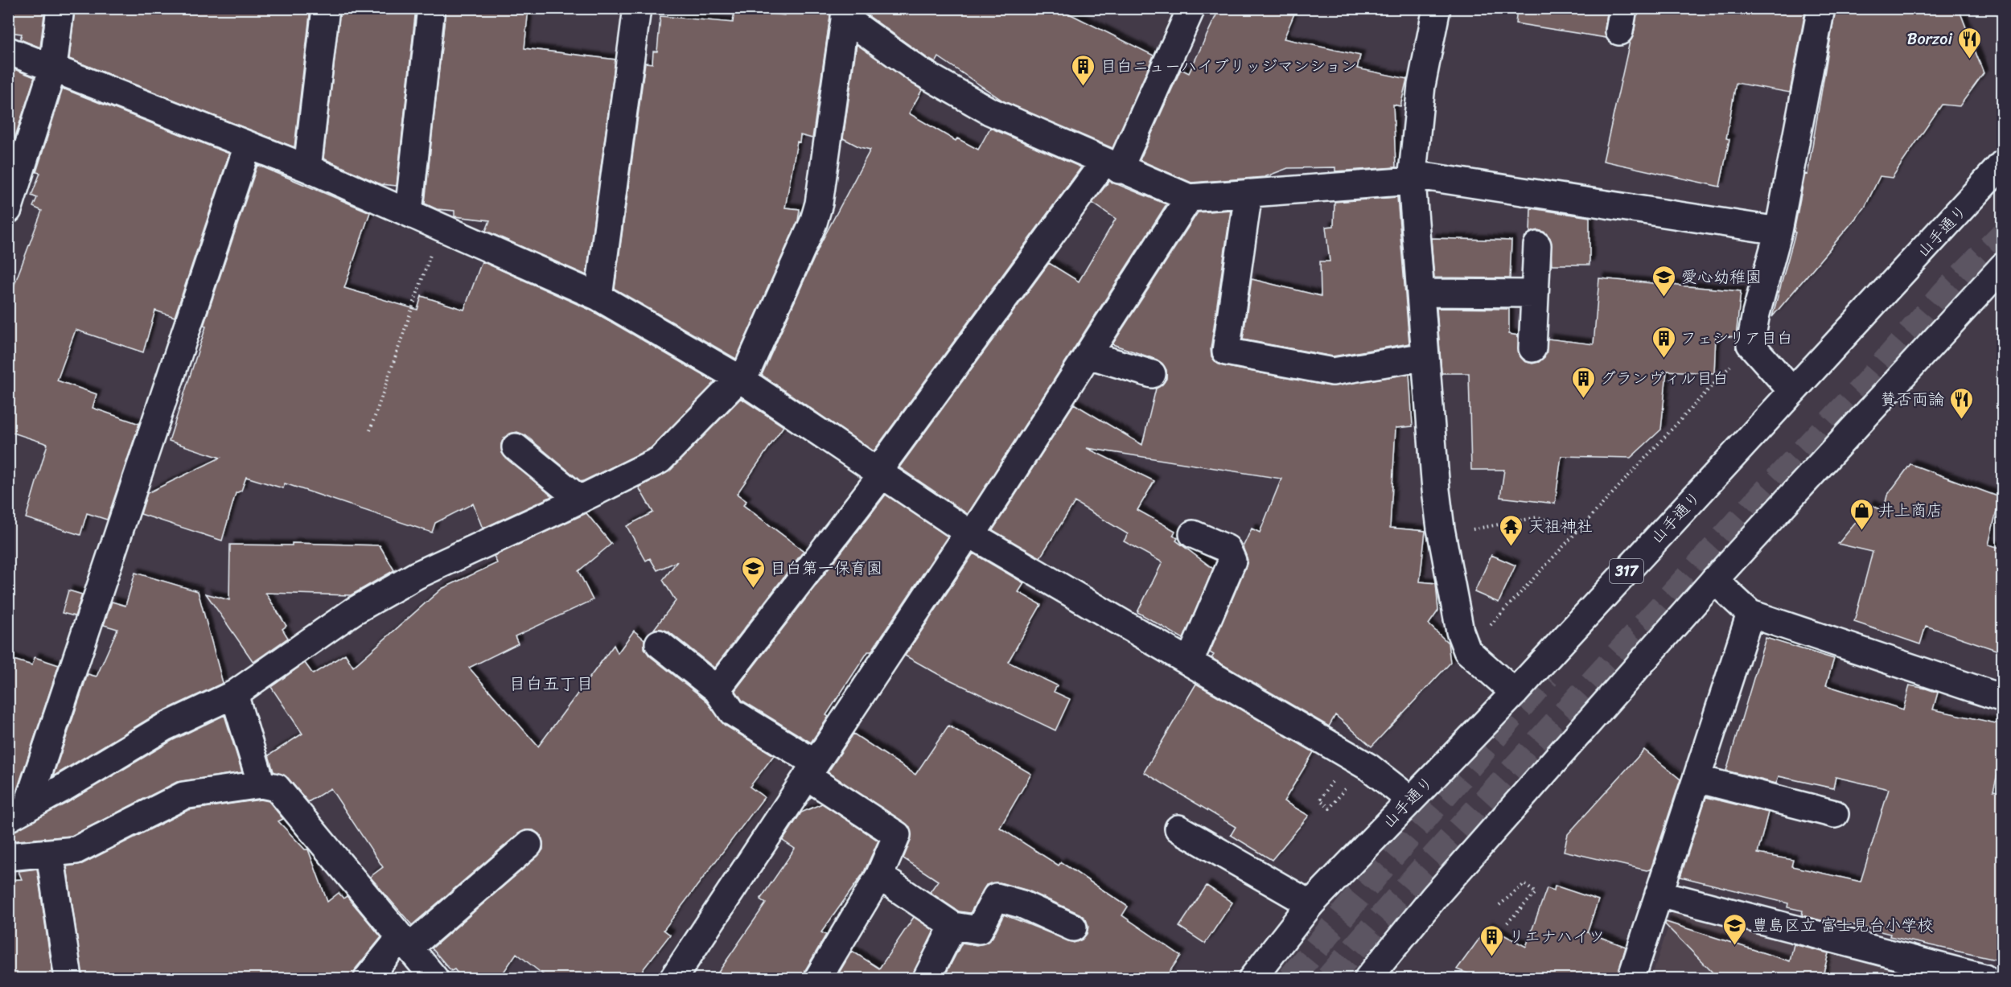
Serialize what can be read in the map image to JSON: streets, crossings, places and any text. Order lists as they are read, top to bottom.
{
  "streets": {
    "street": ["山手通り", "317"]
  },
  "districts": ["目白五丁目"],
  "places": {
    "restaurant": ["Borzoi", "賛否両論"],
    "building": [
      "目白ニューハイブリッジマンション",
      "フェシリア目白",
      "グランヴィル目白",
      "リエナハイツ"
    ],
    "school or university": ["愛心幼稚園", "目白第一保育園", "豊島区立 富士見台小学校"],
    "shop": ["井上商店"],
    "temple": ["天祖神社"]
  }
}
